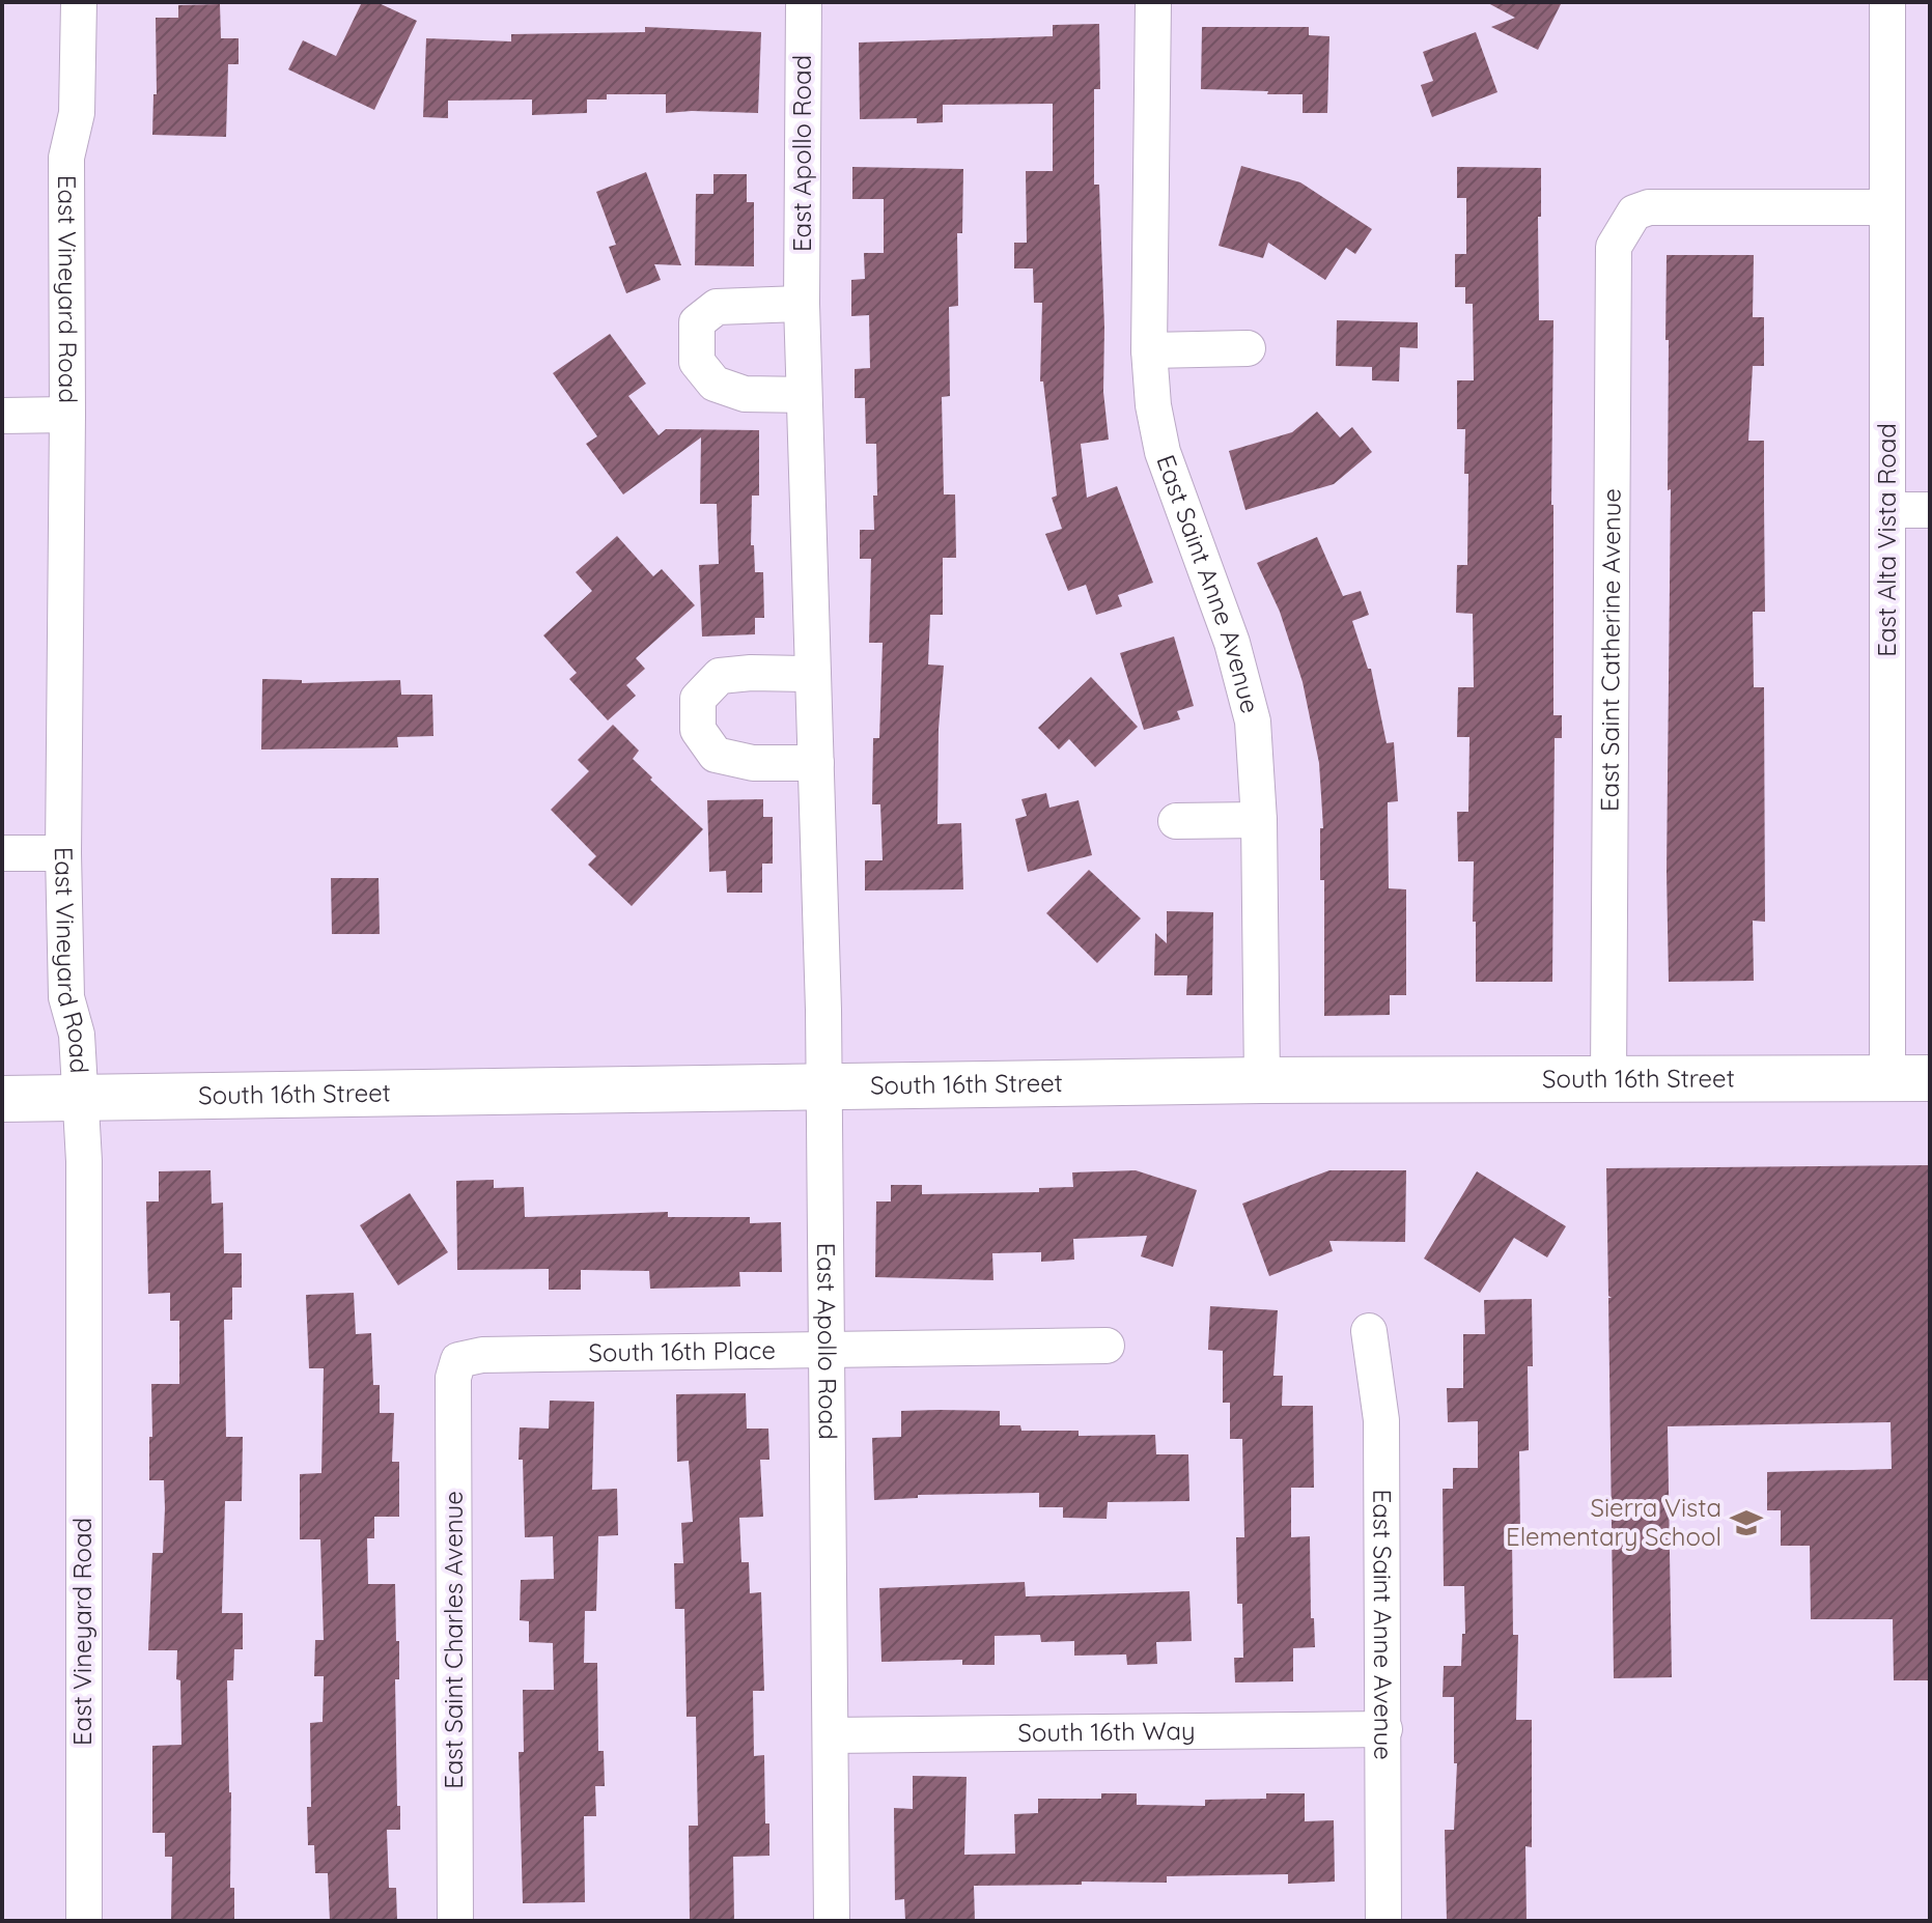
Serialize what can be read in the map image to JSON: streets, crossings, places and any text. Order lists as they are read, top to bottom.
{
  "streets": {
    "main road": ["South 16th Street"],
    "street": [
      "East Apollo Road",
      "East Vineyard Road",
      "East Alta Vista Road",
      "East Saint Anne Avenue",
      "East Saint Catherine Avenue",
      "South 16th Place",
      "East Saint Charles Avenue",
      "South 16th Way"
    ]
  },
  "crossings": [
    ["East Apollo Road", "South 16th Street"],
    ["East Apollo Road", "South 16th Place"],
    ["East Apollo Road", "South 16th Way"],
    ["East Vineyard Road", "South 16th Street"],
    ["East Alta Vista Road", "East Saint Catherine Avenue"],
    ["East Alta Vista Road", "South 16th Street"],
    ["East Saint Anne Avenue", "South 16th Street"],
    ["East Saint Anne Avenue", "South 16th Way"],
    ["East Saint Catherine Avenue", "South 16th Street"],
    ["South 16th Place", "East Saint Charles Avenue"]
  ],
  "places": {
    "school or university": ["Sierra Vista Elementary School"]
  }
}
